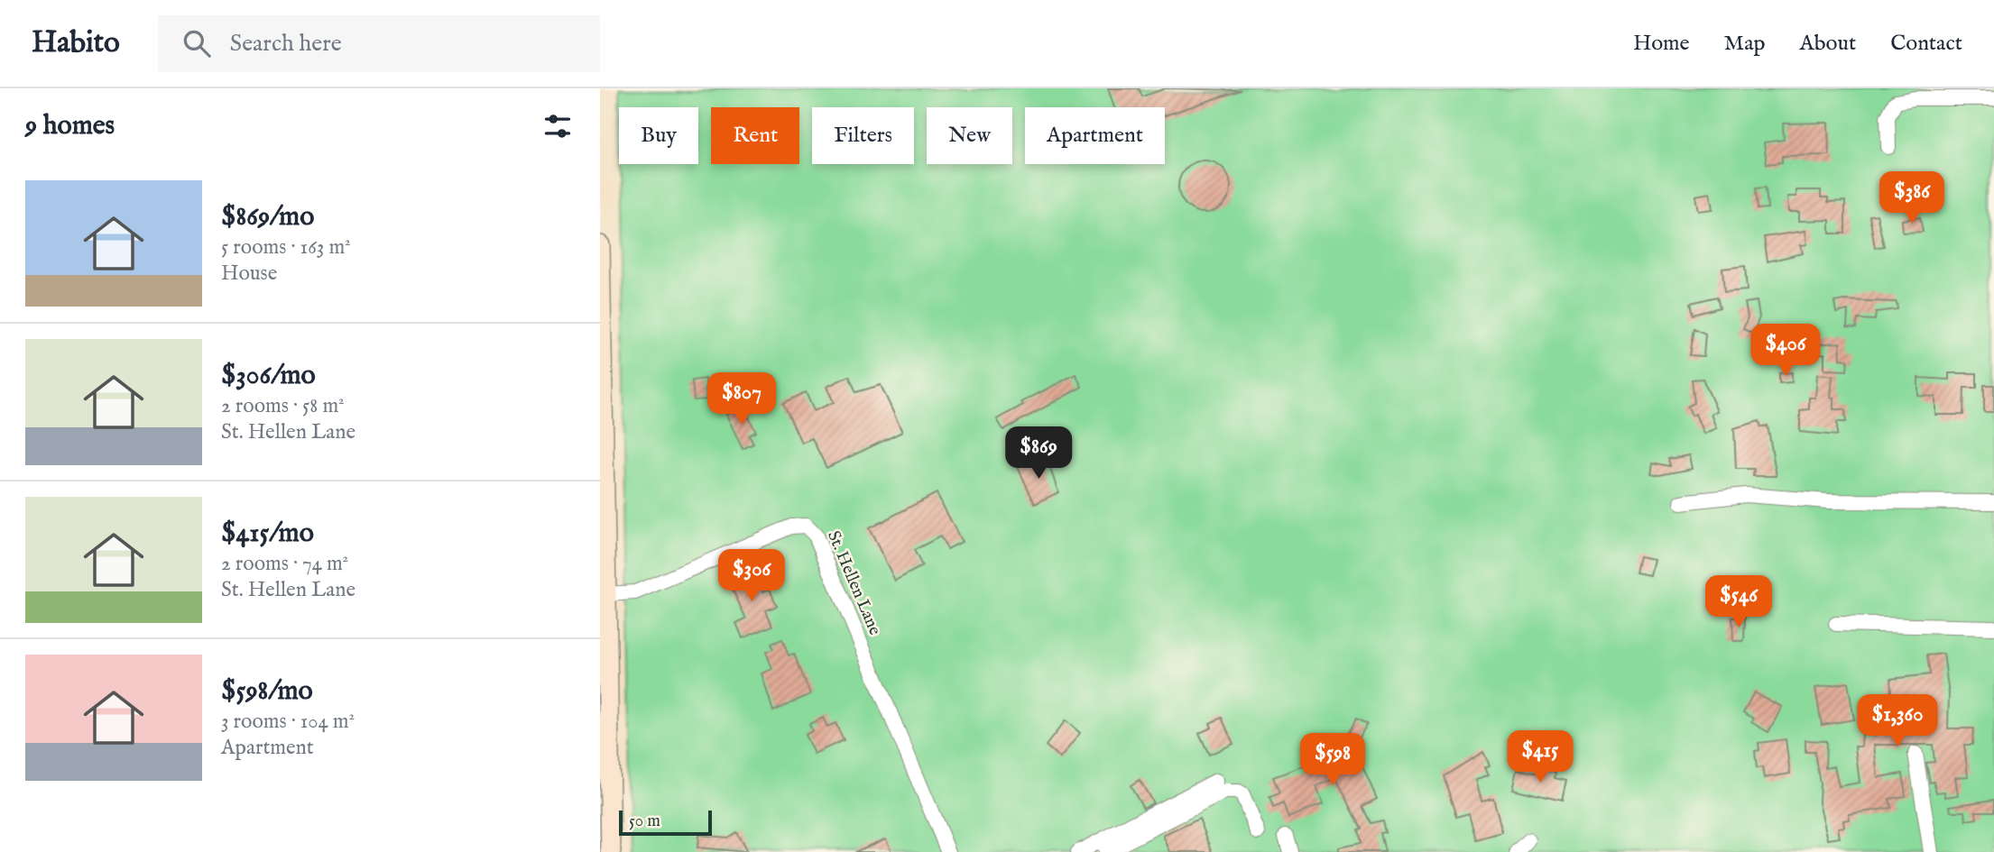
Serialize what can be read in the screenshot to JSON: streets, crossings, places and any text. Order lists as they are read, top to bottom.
{
  "streets": {
    "street": ["St. Hellen Lane"]
  },
  "scale_bar": "50 m",
  "page": {
    "header": "Habito",
    "search": "Search here",
    "nav": [
      "Home",
      "Map",
      "About",
      "Contact"
    ],
    "heading": "9 homes",
    "chip": [
      "Buy",
      "Rent",
      "Filters",
      "New",
      "Apartment"
    ],
    "list": [
      {
        "name": "$869/mo",
        "note": "5 rooms · 163 m² · House"
      },
      {
        "name": "$306/mo",
        "note": "2 rooms · 58 m² · St. Hellen Lane"
      },
      {
        "name": "$415/mo",
        "note": "2 rooms · 74 m² · St. Hellen Lane"
      },
      {
        "name": "$598/mo",
        "note": "3 rooms · 104 m² · Apartment"
      }
    ],
    "price": [
      "$386",
      "$406",
      "$807",
      "$869",
      "$306",
      "$546",
      "$1,360",
      "$415",
      "$598"
    ],
    "scale": "50 m"
  }
}
